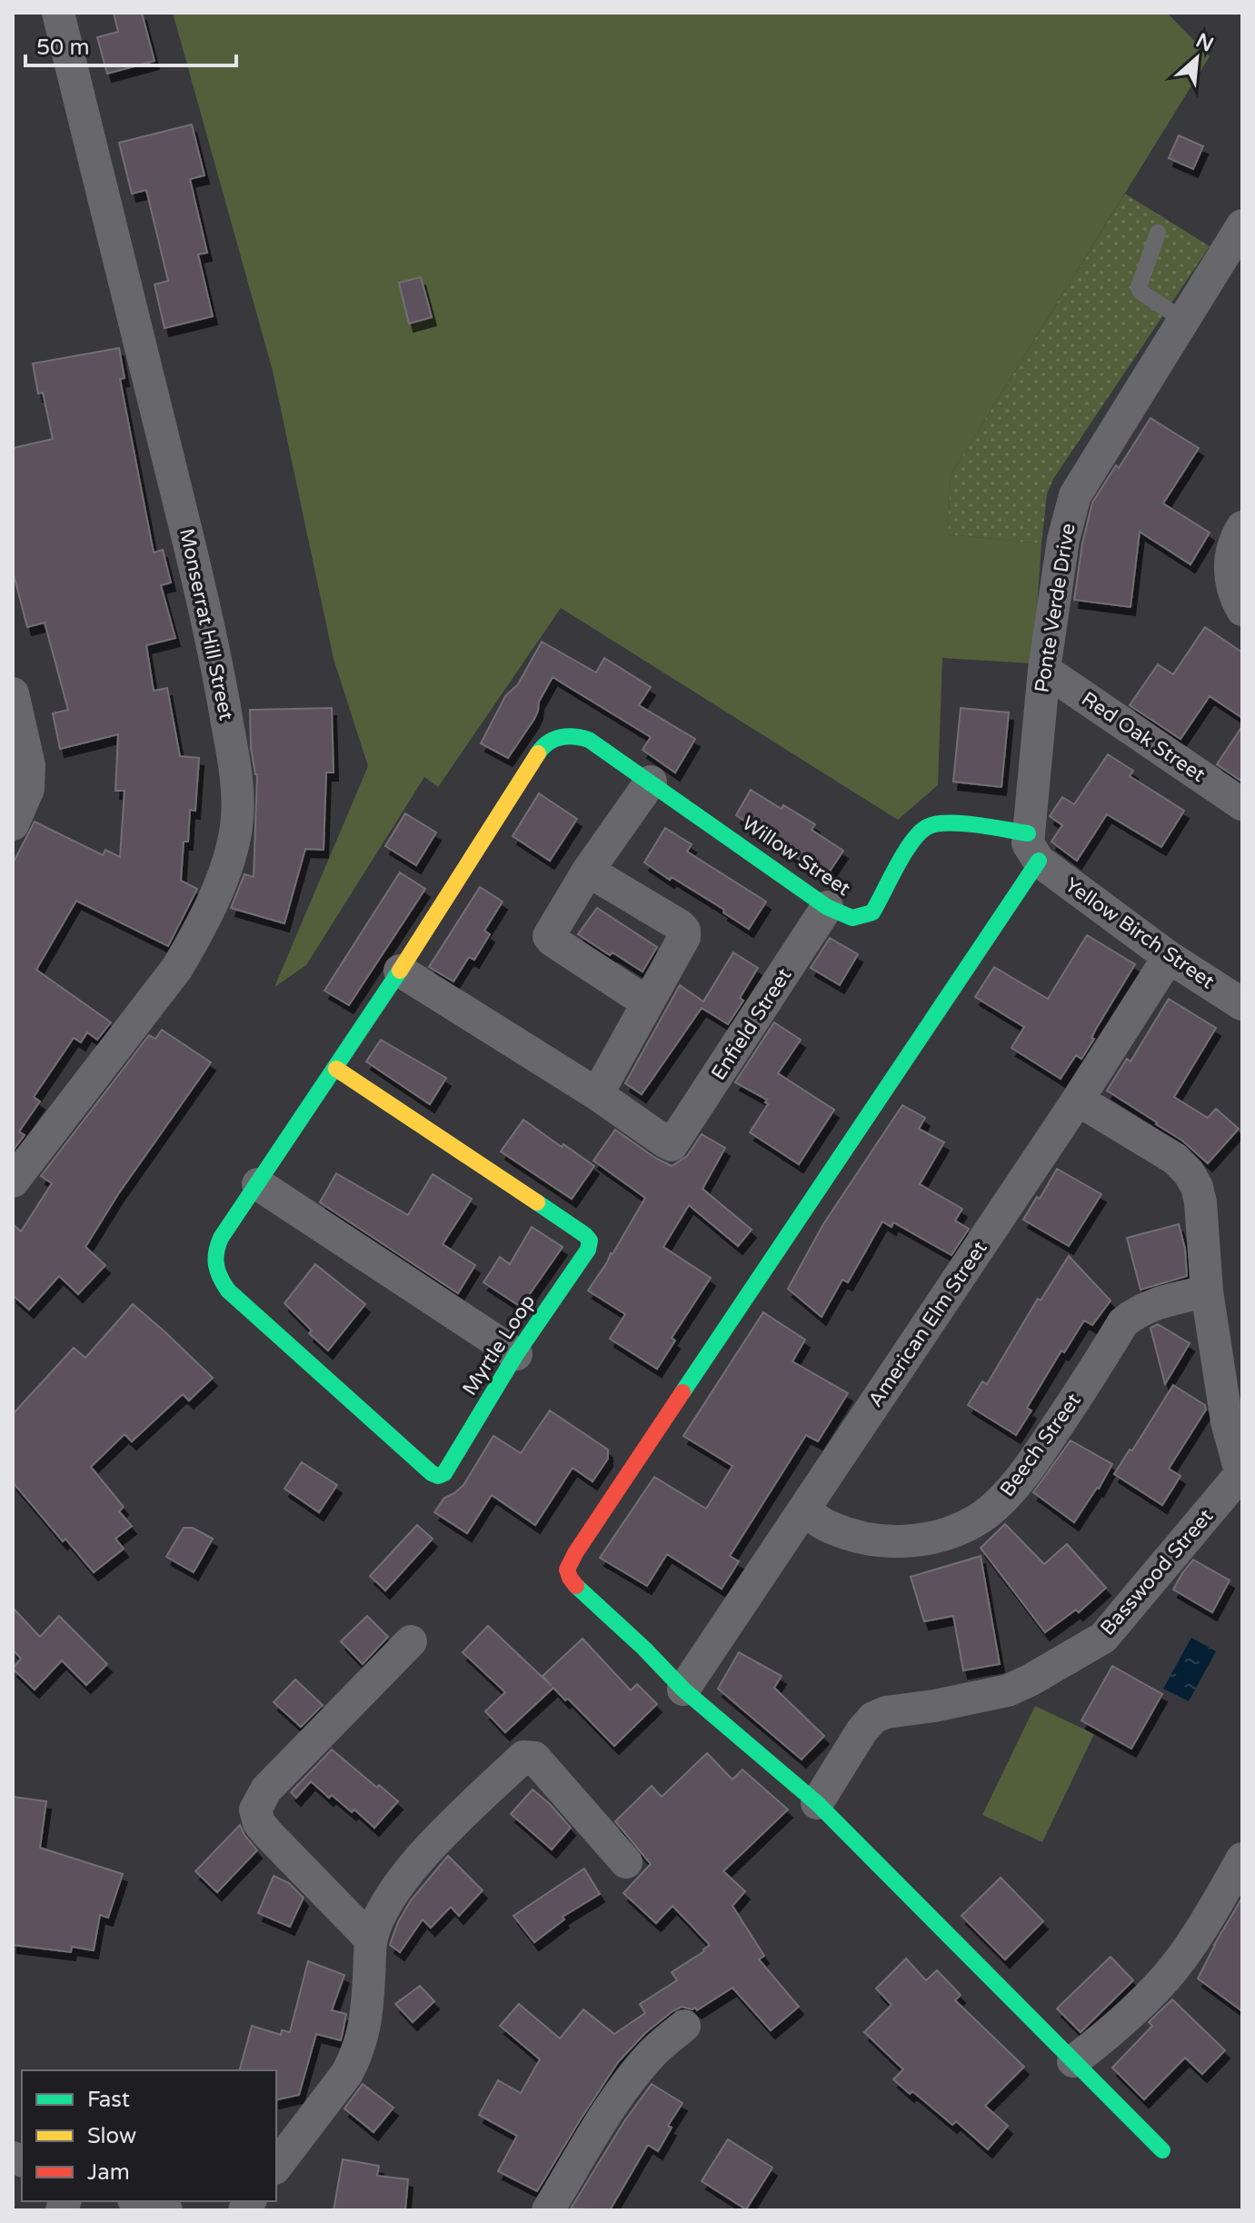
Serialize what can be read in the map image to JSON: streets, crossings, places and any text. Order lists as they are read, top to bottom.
{
  "streets": {
    "street": [
      "Ponte Verde Drive",
      "Monserrat Hill Street",
      "Red Oak Street",
      "Willow Street",
      "Yellow Birch Street",
      "Enfield Street",
      "American Elm Street",
      "Myrtle Loop",
      "Beech Street",
      "Basswood Street"
    ]
  },
  "crossings": [
    ["Ponte Verde Drive", "Red Oak Street"],
    ["Ponte Verde Drive", "Willow Street"],
    ["Ponte Verde Drive", "Yellow Birch Street"],
    ["Willow Street", "Yellow Birch Street"],
    ["Willow Street", "Enfield Street"],
    ["Yellow Birch Street", "American Elm Street"],
    ["American Elm Street", "Beech Street"]
  ],
  "legend": ["Fast", "Slow", "Jam"],
  "scale_bar": "50 m",
  "north": "top right"
}
